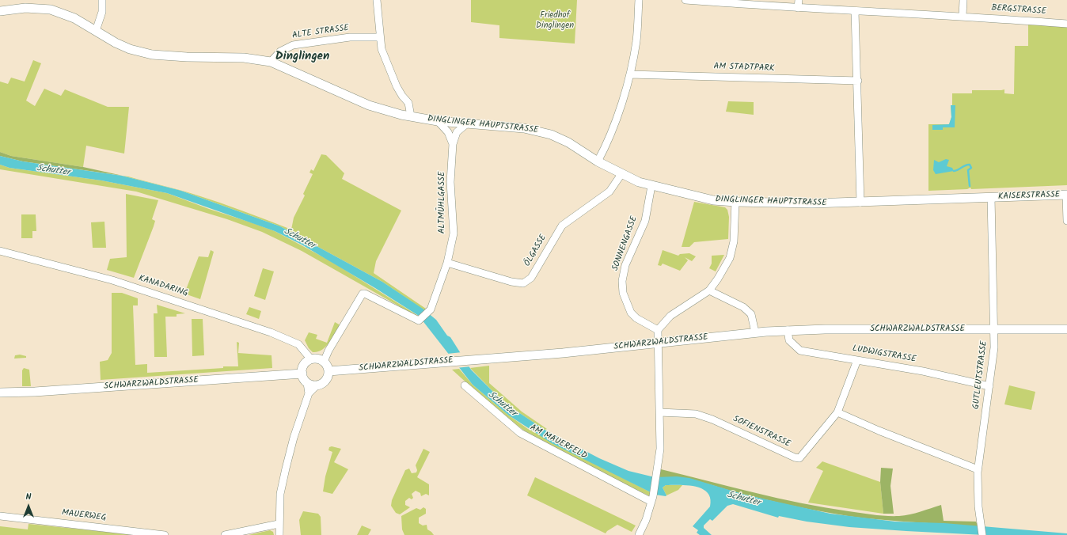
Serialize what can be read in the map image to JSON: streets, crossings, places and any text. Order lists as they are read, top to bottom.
{
  "streets": {
    "street": [
      "BERGSTRASSE",
      "ALTE STRASSE",
      "AM STADTPARK",
      "DINGLINGER HAUPTSTRASSE",
      "KAISERSTRASSE",
      "ALTMÜHLGASSE",
      "SONNENGASSE",
      "ÖLGASSE",
      "KANADARING",
      "SCHWARZWALDSTRASSE",
      "LUDWIGSTRASSE",
      "GUTLEUTSTRASSE",
      "SOFIENSTRASSE",
      "AM MAUERFELD",
      "MAUERWEG"
    ]
  },
  "crossings": [
    ["ALTE STRASSE", "DINGLINGER HAUPTSTRASSE"],
    ["DINGLINGER HAUPTSTRASSE", "KAISERSTRASSE"],
    ["DINGLINGER HAUPTSTRASSE", "ALTMÜHLGASSE"],
    ["DINGLINGER HAUPTSTRASSE", "SONNENGASSE"],
    ["DINGLINGER HAUPTSTRASSE", "ÖLGASSE"],
    ["DINGLINGER HAUPTSTRASSE", "GUTLEUTSTRASSE"],
    ["KAISERSTRASSE", "GUTLEUTSTRASSE"],
    ["ALTMÜHLGASSE", "ÖLGASSE"],
    ["ALTMÜHLGASSE", "KANADARING"],
    ["ALTMÜHLGASSE", "SCHWARZWALDSTRASSE"],
    ["KANADARING", "SCHWARZWALDSTRASSE"],
    ["SCHWARZWALDSTRASSE", "LUDWIGSTRASSE"],
    ["SCHWARZWALDSTRASSE", "GUTLEUTSTRASSE"],
    ["LUDWIGSTRASSE", "GUTLEUTSTRASSE"],
    ["LUDWIGSTRASSE", "SOFIENSTRASSE"]
  ],
  "districts": ["Dinglingen"],
  "water": ["Schutter"],
  "parks": ["Friedhof Dinglingen"],
  "north": "top"
}
